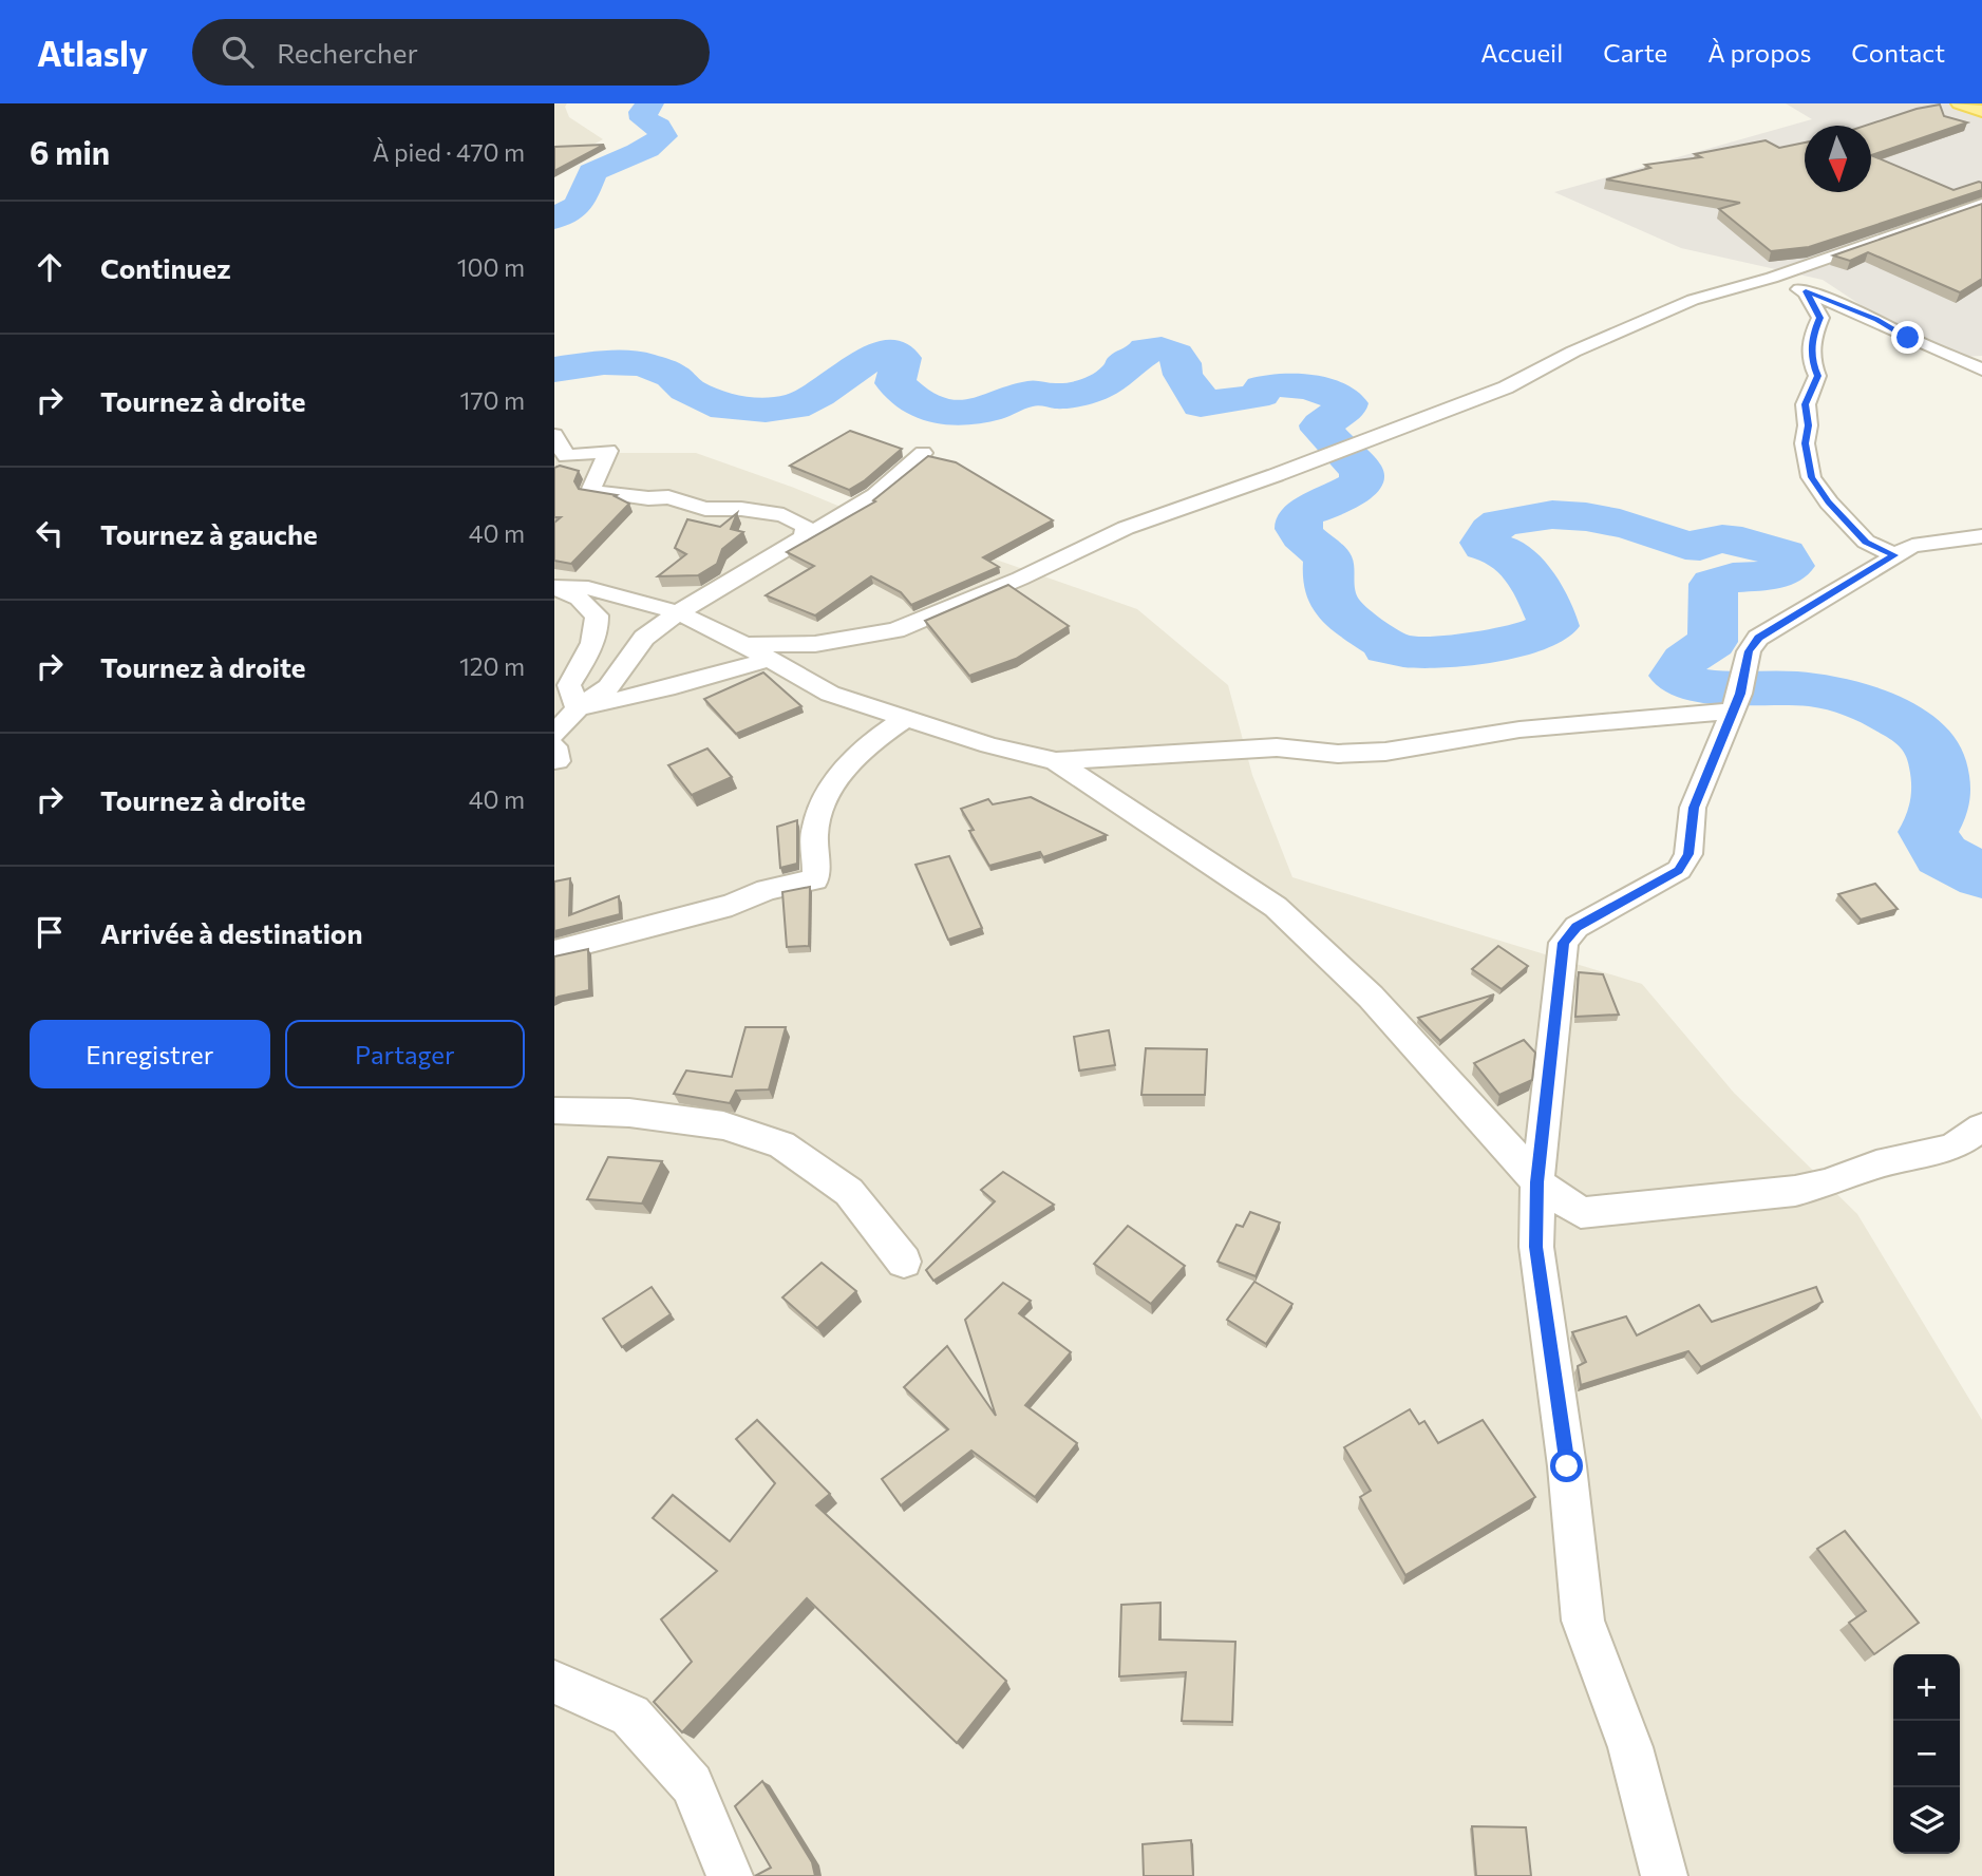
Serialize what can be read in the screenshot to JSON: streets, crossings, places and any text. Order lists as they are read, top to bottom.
{
  "north": "bottom",
  "page": {
    "header": "Atlasly",
    "search": "Rechercher",
    "nav": [
      "Accueil",
      "Carte",
      "À propos",
      "Contact"
    ],
    "heading": ["6 min", "À pied · 470 m"],
    "list": [
      ["Continuez", "100 m"],
      ["Tournez à droite", "170 m"],
      ["Tournez à gauche", "40 m"],
      ["Tournez à droite", "120 m"],
      ["Tournez à droite", "40 m"],
      "Arrivée à destination"
    ],
    "buttons": ["Enregistrer", "Partager"],
    "map_buttons": ["+", "−"]
  }
}
